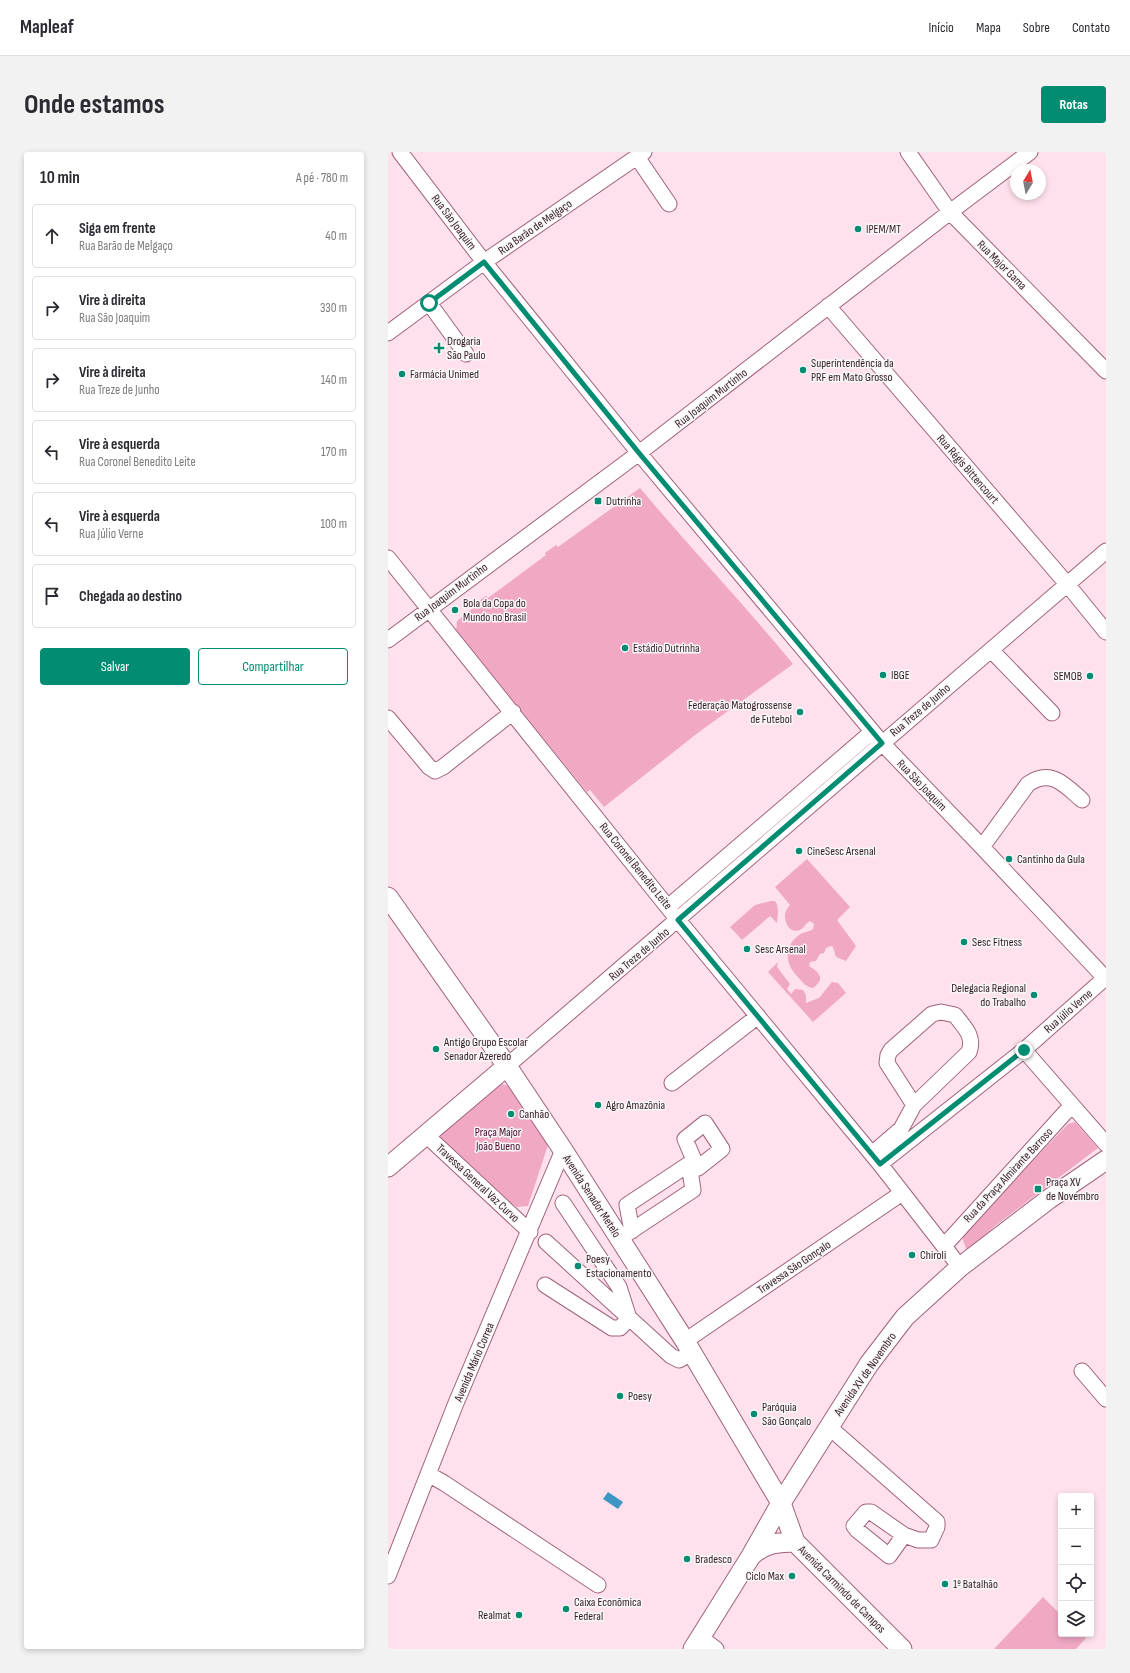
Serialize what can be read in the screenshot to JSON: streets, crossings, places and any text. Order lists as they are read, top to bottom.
{
  "streets": {
    "main road": [
      "Rua Treze de Junho",
      "Avenida Senador Metelo",
      "Avenida XV de Novembro",
      "Avenida Carmindo de Campos"
    ],
    "street": [
      "Rua São Joaquim",
      "Rua Barão de Melgaço",
      "Rua Major Gama",
      "Rua Joaquim Murtinho",
      "Rua Régis Bittencourt",
      "Rua Coronel Benedito Leite",
      "Rua Júlio Verne",
      "Rua da Praça Almirante Barroso",
      "Travessa General Vaz Curvo",
      "Travessa São Gonçalo",
      "Avenida Mário Correa"
    ]
  },
  "crossings": [
    ["Rua São Joaquim", "Rua Barão de Melgaço"],
    ["Rua São Joaquim", "Rua Joaquim Murtinho"],
    ["Rua São Joaquim", "Rua Treze de Junho"],
    ["Rua São Joaquim", "Rua Júlio Verne"],
    ["Rua Major Gama", "Rua Joaquim Murtinho"],
    ["Rua Joaquim Murtinho", "Rua Régis Bittencourt"],
    ["Rua Joaquim Murtinho", "Rua Coronel Benedito Leite"],
    ["Rua Régis Bittencourt", "Rua Treze de Junho"],
    ["Rua Treze de Junho", "Rua Coronel Benedito Leite"],
    ["Rua Treze de Junho", "Travessa General Vaz Curvo"],
    ["Rua Treze de Junho", "Avenida Senador Metelo"],
    ["Rua Coronel Benedito Leite", "Rua Júlio Verne"],
    ["Rua Coronel Benedito Leite", "Rua da Praça Almirante Barroso"],
    ["Rua Coronel Benedito Leite", "Travessa São Gonçalo"],
    ["Rua Coronel Benedito Leite", "Avenida XV de Novembro"],
    ["Travessa General Vaz Curvo", "Avenida Mário Correa"],
    ["Avenida Senador Metelo", "Travessa São Gonçalo"],
    ["Avenida Senador Metelo", "Avenida Mário Correa"],
    ["Avenida Senador Metelo", "Avenida XV de Novembro"],
    ["Avenida Senador Metelo", "Avenida Carmindo de Campos"],
    ["Avenida XV de Novembro", "Avenida Carmindo de Campos"]
  ],
  "parks": ["Praça Major João Bueno"],
  "places": {
    "other": [
      "IPEM/MT",
      "Superintendência da PRF em Mato Grosso",
      "Farmácia Unimed",
      "Bola da Copa do Mundo no Brasil",
      "Estádio Dutrinha",
      "IBGE",
      "SEMOB",
      "Federação Matogrossense de Futebol",
      "CineSesc Arsenal",
      "Cantinho da Gula",
      "Sesc Fitness",
      "Sesc Arsenal",
      "Delegacia Regional do Trabalho",
      "Antigo Grupo Escolar Senador Azeredo",
      "Agro Amazônia",
      "Canhão",
      "Chiroli",
      "Poesy Estacionamento",
      "Poesy",
      "Paróquia São Gonçalo",
      "Bradesco",
      "Ciclo Max",
      "1º Batalhão",
      "Caixa Econômica Federal",
      "Realmat"
    ],
    "health": ["Drogaria São Paulo"],
    "transit": ["Dutrinha", "Praça XV de Novembro"]
  },
  "north": "top",
  "page": {
    "header": "Mapleaf",
    "nav": [
      "Início",
      "Mapa",
      "Sobre",
      "Contato"
    ],
    "buttons": [
      "Rotas",
      ["Salvar", "Compartilhar"]
    ],
    "title": "Onde estamos",
    "heading": ["10 min", "A pé · 780 m"],
    "list": [
      ["Siga em frente", "Rua Barão de Melgaço", "40 m"],
      ["Vire à direita", "Rua São Joaquim", "330 m"],
      ["Vire à direita", "Rua Treze de Junho", "140 m"],
      ["Vire à esquerda", "Rua Coronel Benedito Leite", "170 m"],
      ["Vire à esquerda", "Rua Júlio Verne", "100 m"],
      "Chegada ao destino"
    ],
    "map_buttons": ["+", "−"]
  }
}
